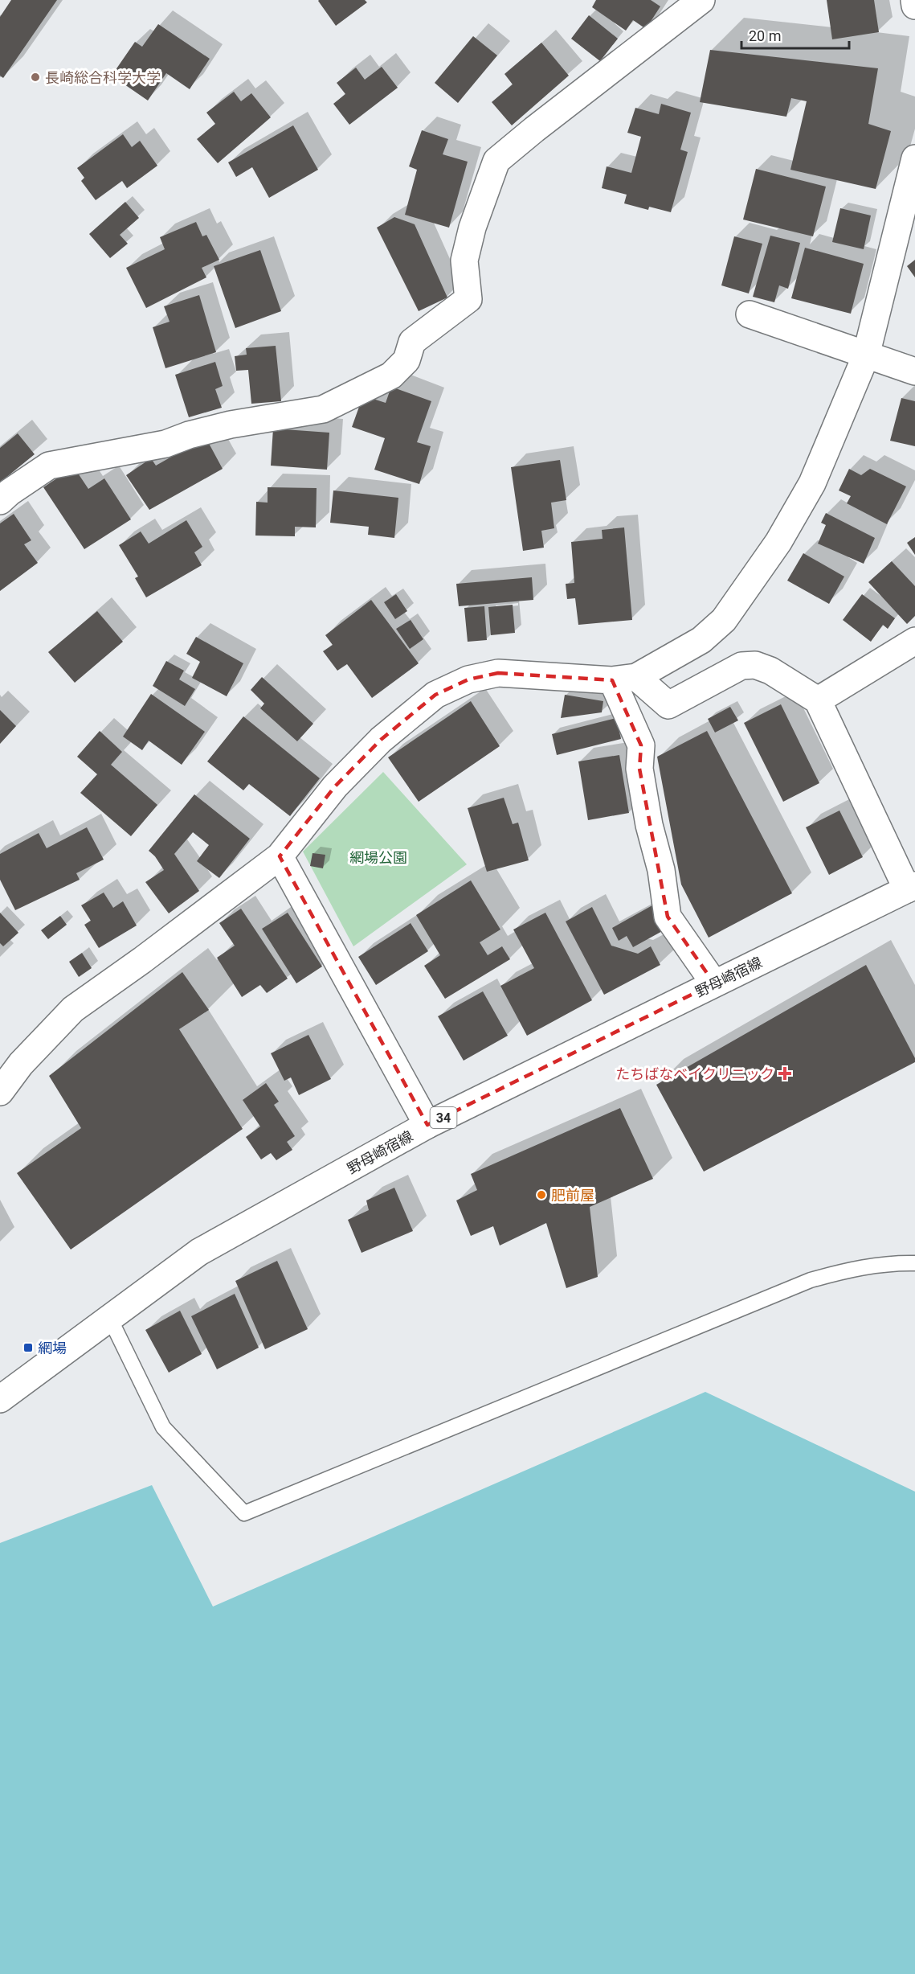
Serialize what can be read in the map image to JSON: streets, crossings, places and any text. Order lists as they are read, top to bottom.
{
  "streets": {
    "street": ["野母崎宿線", "34"]
  },
  "parks": ["網場公園"],
  "places": {
    "other": ["長崎総合科学大学", "肥前屋"],
    "health": ["たちばなベイクリニック"],
    "transit": ["網場"]
  },
  "scale_bar": "20 m"
}
